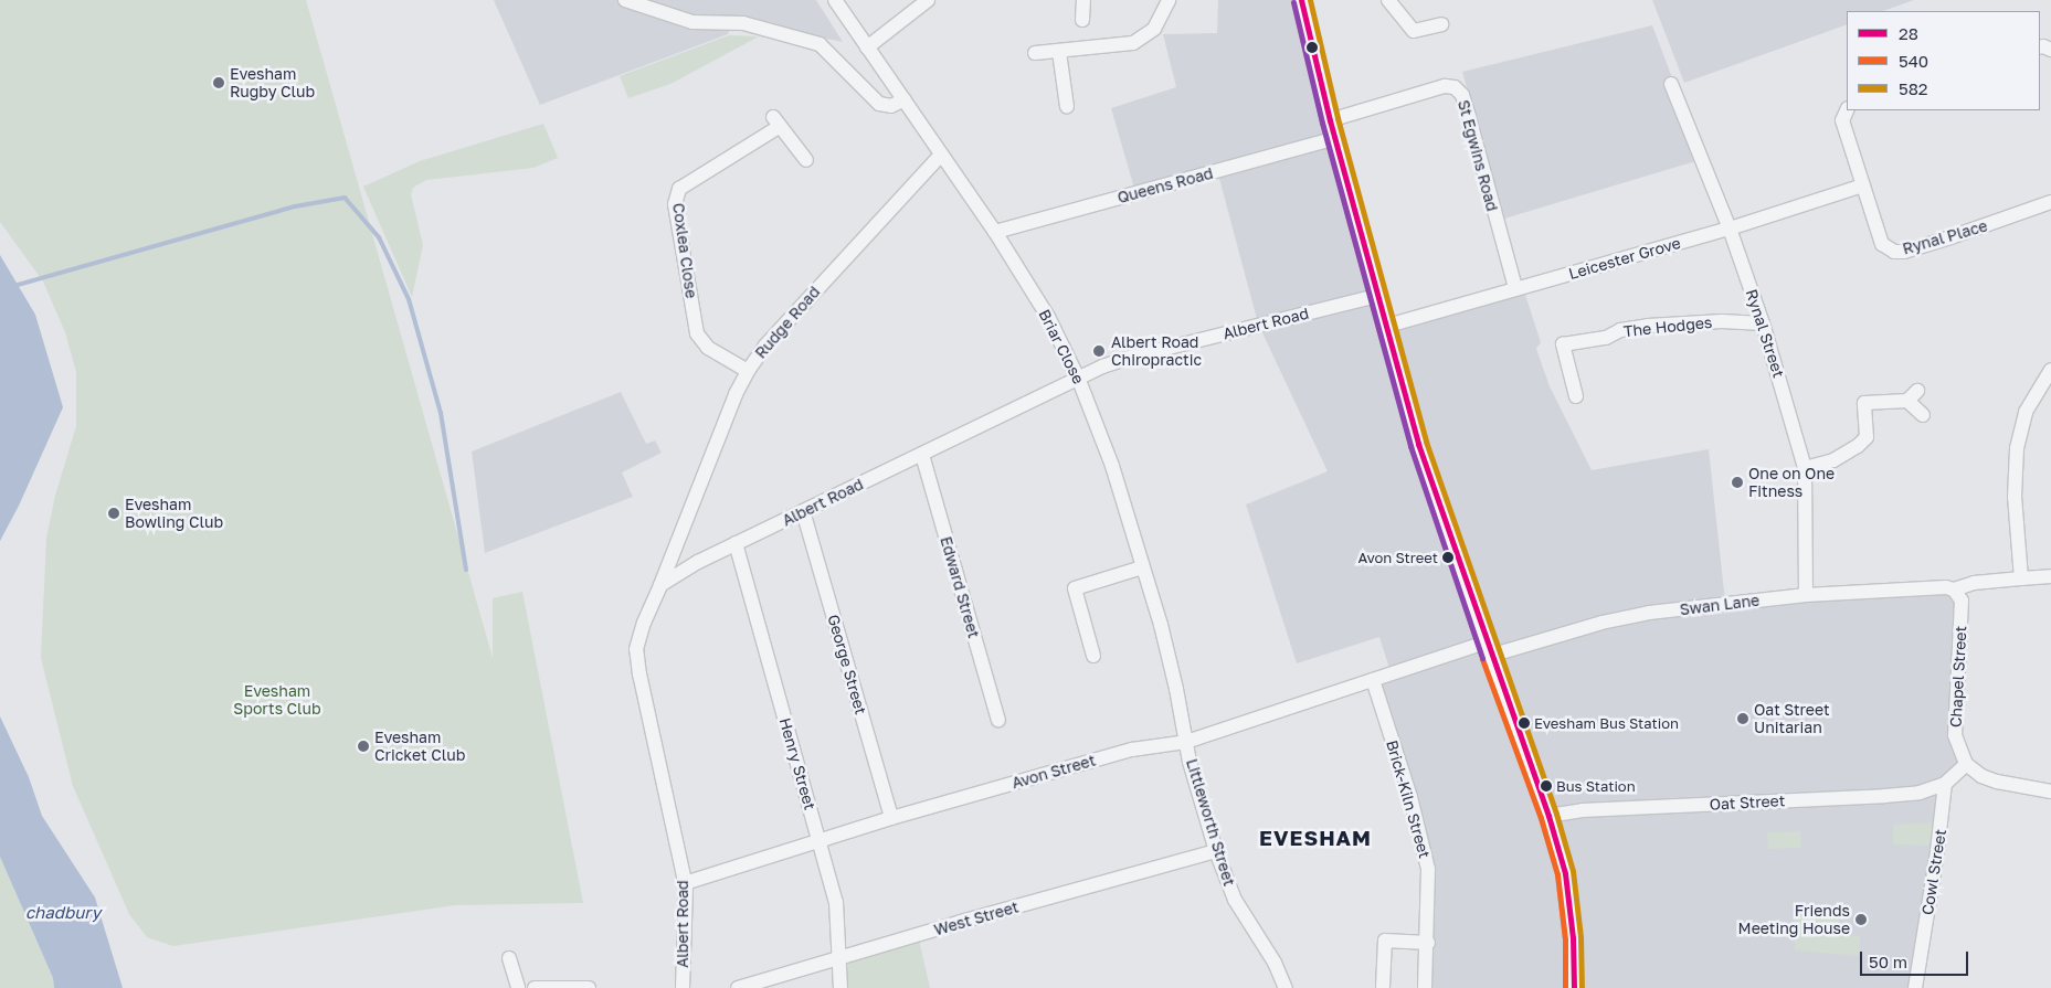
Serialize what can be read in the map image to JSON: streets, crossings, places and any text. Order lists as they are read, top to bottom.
{
  "streets": {
    "street": [
      "St Egwins Road",
      "Queens Road",
      "Rynal Place",
      "Coxlea Close",
      "Leicester Grove",
      "Rudge Road",
      "Albert Road",
      "The Hodges",
      "Rynal Street",
      "Briar Close",
      "Edward Street",
      "Swan Lane",
      "George Street",
      "Chapel Street",
      "Henry Street",
      "Avon Street",
      "Brick-Kiln Street",
      "Oat Street",
      "Littleworth Street",
      "Cowl Street",
      "West Street"
    ]
  },
  "crossings": [
    ["St Egwins Road", "Leicester Grove"],
    ["Queens Road", "Briar Close"],
    ["Rynal Place", "Leicester Grove"],
    ["Coxlea Close", "Rudge Road"],
    ["Leicester Grove", "Rynal Street"],
    ["Rudge Road", "Albert Road"],
    ["Rudge Road", "Briar Close"],
    ["Albert Road", "Briar Close"],
    ["Albert Road", "Edward Street"],
    ["Albert Road", "George Street"],
    ["Albert Road", "Henry Street"],
    ["Albert Road", "Avon Street"],
    ["The Hodges", "Rynal Street"],
    ["Rynal Street", "Swan Lane"],
    ["Briar Close", "Avon Street"],
    ["Briar Close", "Littleworth Street"],
    ["Swan Lane", "Chapel Street"],
    ["Swan Lane", "Avon Street"],
    ["George Street", "Avon Street"],
    ["Henry Street", "Avon Street"],
    ["Henry Street", "West Street"],
    ["Avon Street", "Brick-Kiln Street"],
    ["Avon Street", "Littleworth Street"],
    ["Oat Street", "Cowl Street"],
    ["Littleworth Street", "West Street"]
  ],
  "districts": ["EVESHAM"],
  "water": ["chadbury"],
  "parks": ["Evesham Sports Club"],
  "places": [
    "Evesham Rugby Club",
    "Albert Road Chiropractic",
    "One on One Fitness",
    "Evesham Bowling Club",
    "Avon Street",
    "Oat Street Unitarian",
    "Evesham Bus Station",
    "Evesham Cricket Club",
    "Bus Station",
    "Friends Meeting House"
  ],
  "lines": ["transit line 28", "transit line 582", "transit line 540"],
  "legend": ["28", "540", "582"],
  "scale_bar": "50 m"
}
